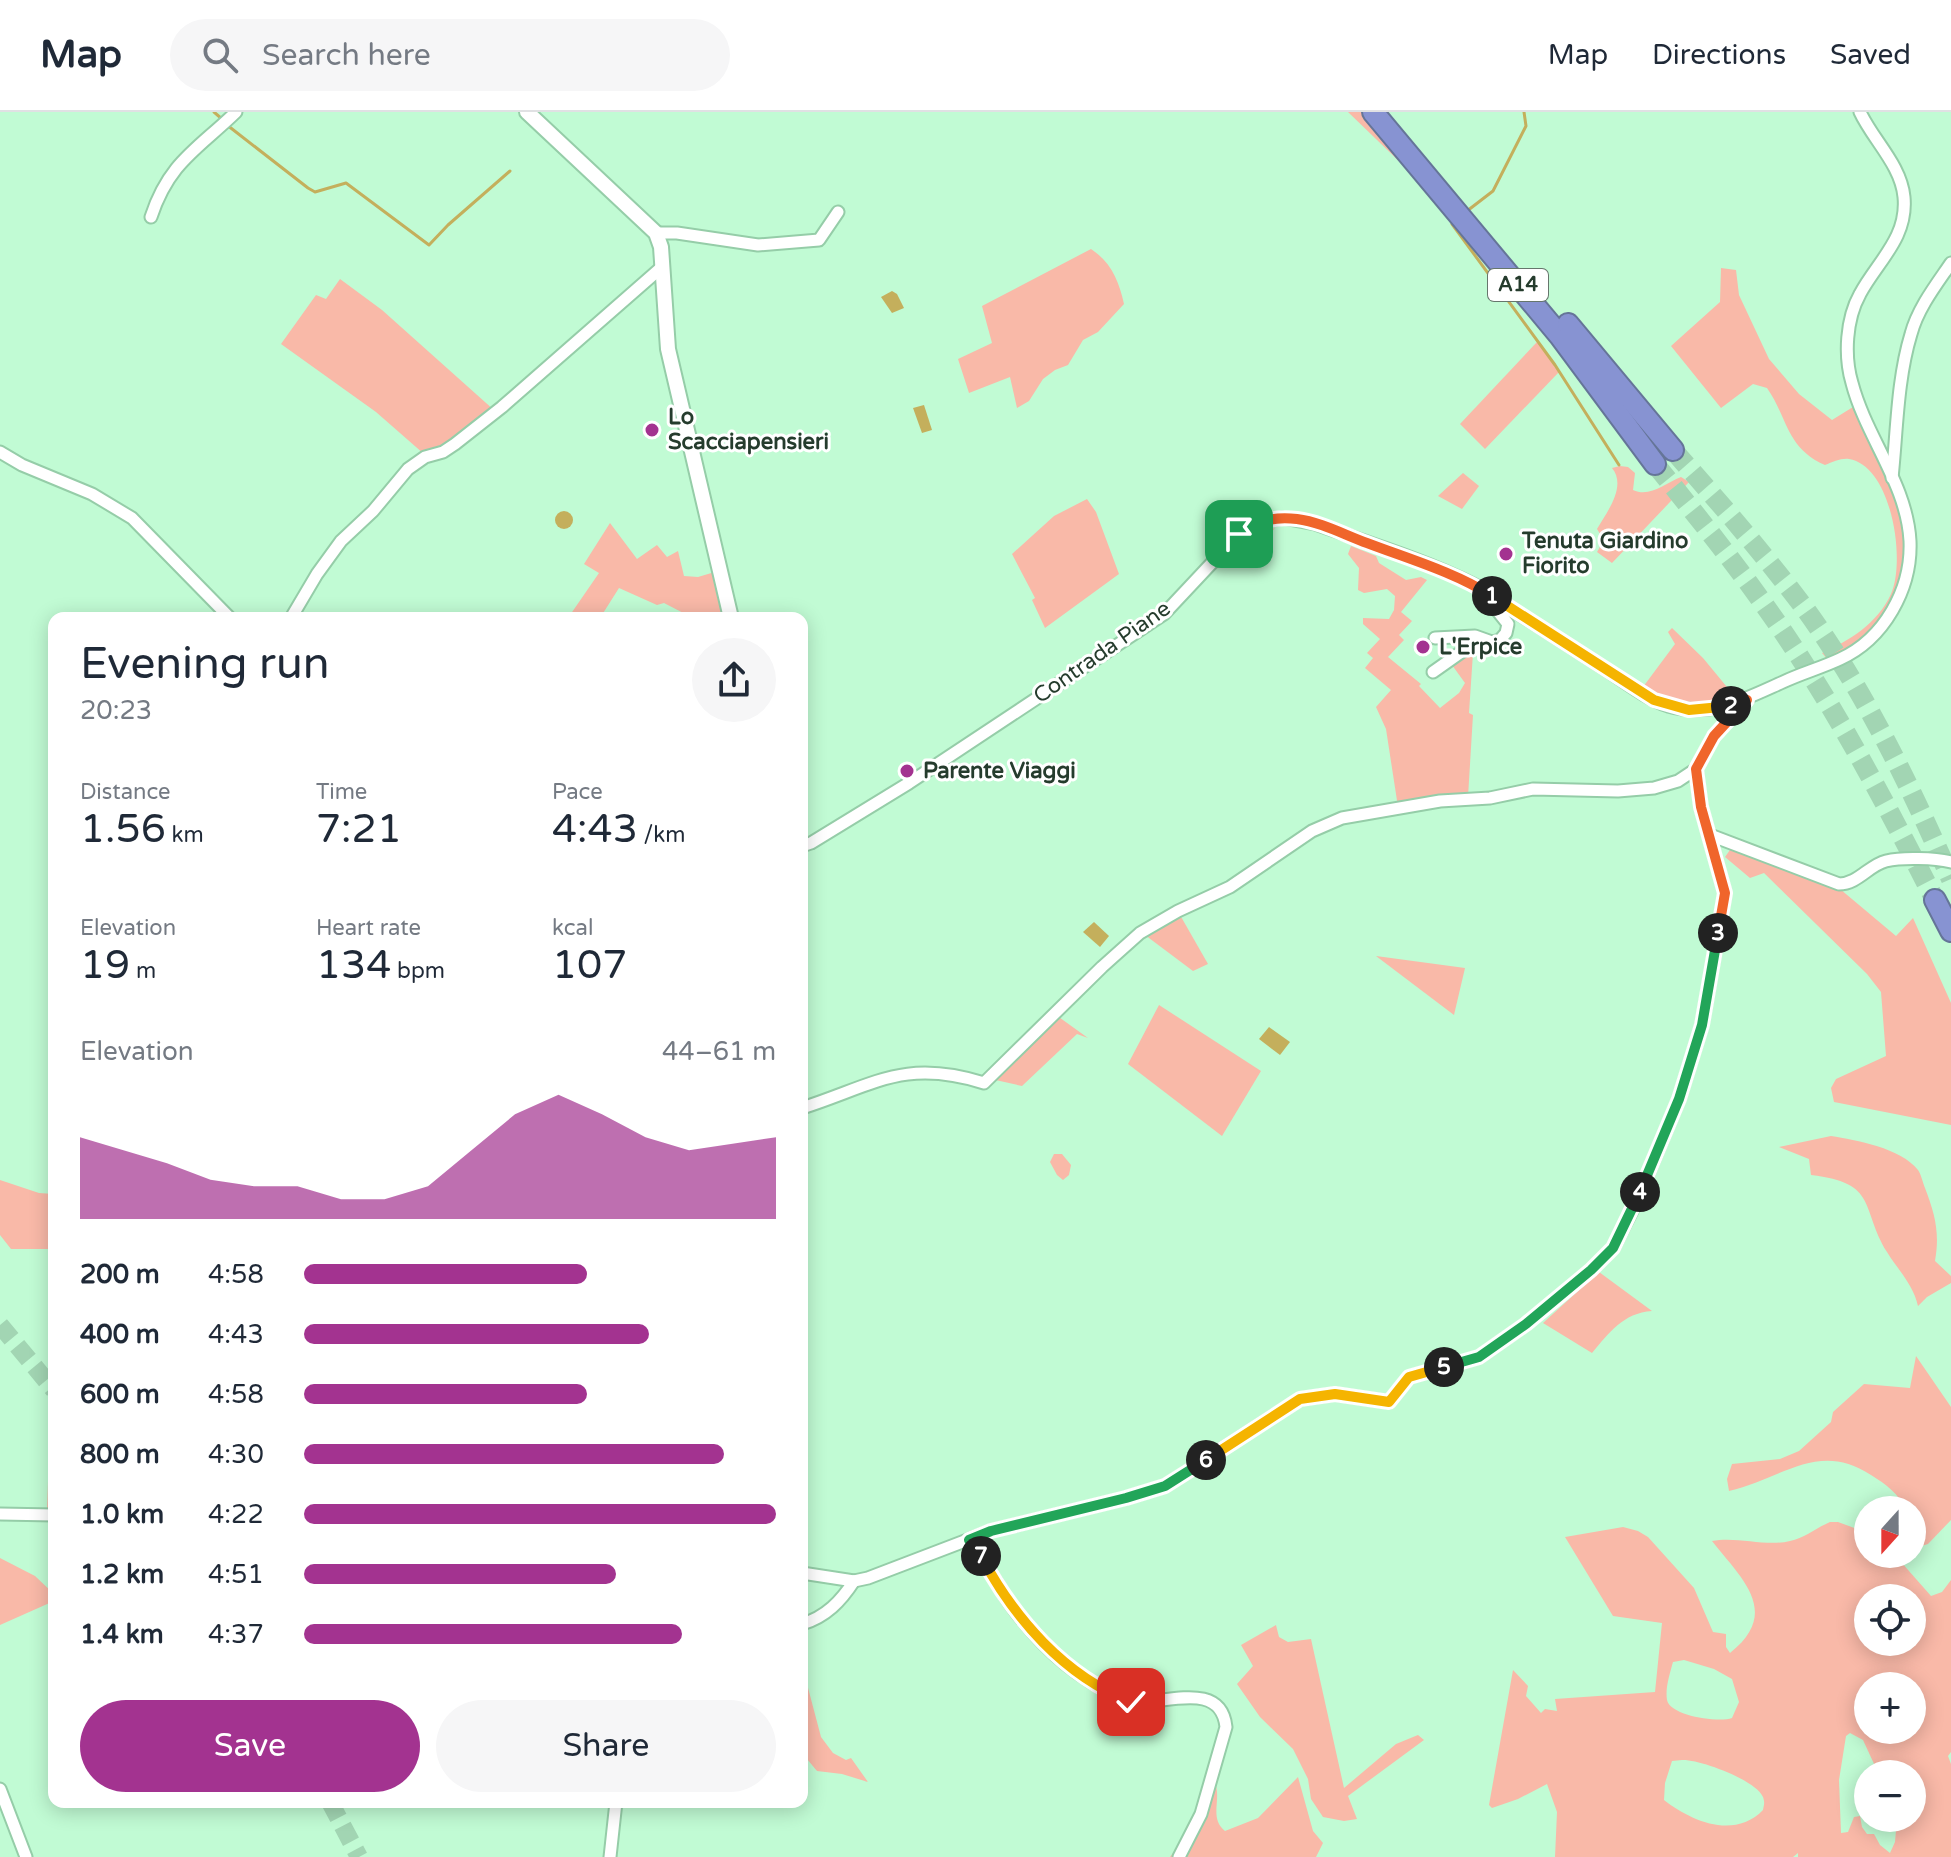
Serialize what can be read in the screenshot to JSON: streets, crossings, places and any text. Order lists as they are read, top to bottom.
{
  "streets": {
    "highway": ["A14"],
    "street": ["Contrada Piane"]
  },
  "places": [
    "Lo Scacciapensieri",
    "Tenuta Giardino Fiorito",
    "L'Erpice",
    "Parente Viaggi"
  ],
  "north": "bottom",
  "page": {
    "header": "Map",
    "search": "Search here",
    "nav": ["Map", "Directions", "Saved"],
    "pins": [
      "1",
      "2",
      "3",
      "4",
      "5",
      "6",
      "7"
    ],
    "heading": ["Evening run", "20:23"],
    "stats": [
      ["Distance", "1.56 km"],
      ["Time", "7:21"],
      ["Pace", "4:43 /km"],
      ["Elevation", "19 m"],
      ["Heart rate", "134 bpm"],
      ["kcal", "107"]
    ],
    "chart": ["Elevation", "44–61 m"],
    "list": [
      {
        "name": "200 m",
        "note": "4:58"
      },
      {
        "name": "400 m",
        "note": "4:43"
      },
      {
        "name": "600 m",
        "note": "4:58"
      },
      {
        "name": "800 m",
        "note": "4:30"
      },
      {
        "name": "1.0 km",
        "note": "4:22"
      },
      {
        "name": "1.2 km",
        "note": "4:51"
      },
      {
        "name": "1.4 km",
        "note": "4:37"
      }
    ],
    "map_buttons": ["+", "−"],
    "buttons": ["Save", "Share"]
  }
}
